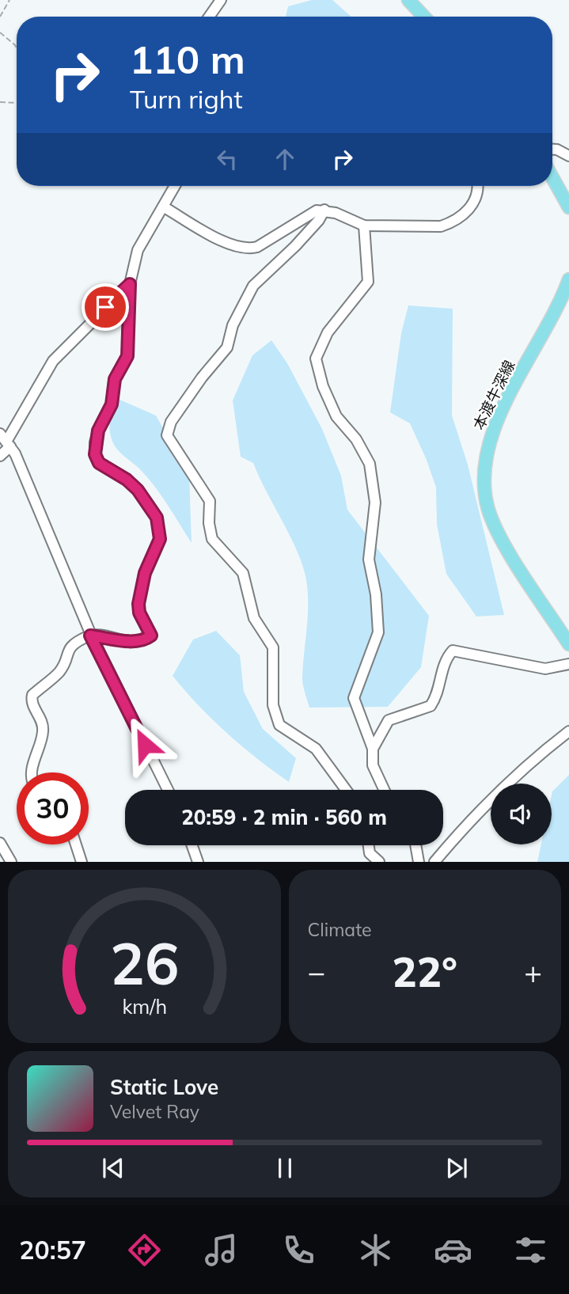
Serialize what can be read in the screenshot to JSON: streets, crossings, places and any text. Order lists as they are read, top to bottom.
{
  "streets": {
    "main road": ["本渡牛深線"]
  },
  "page": {
    "turn": ["110 m", "Turn right"],
    "limit": "30",
    "trip": "20:59 · 2 min · 560 m",
    "tile": "Climate",
    "heat": ["−", "22°", "+"],
    "song": ["Static Love", "Velvet Ray"],
    "tabs": "20:57",
    "gauge": ["26", "km/h"]
  }
}
